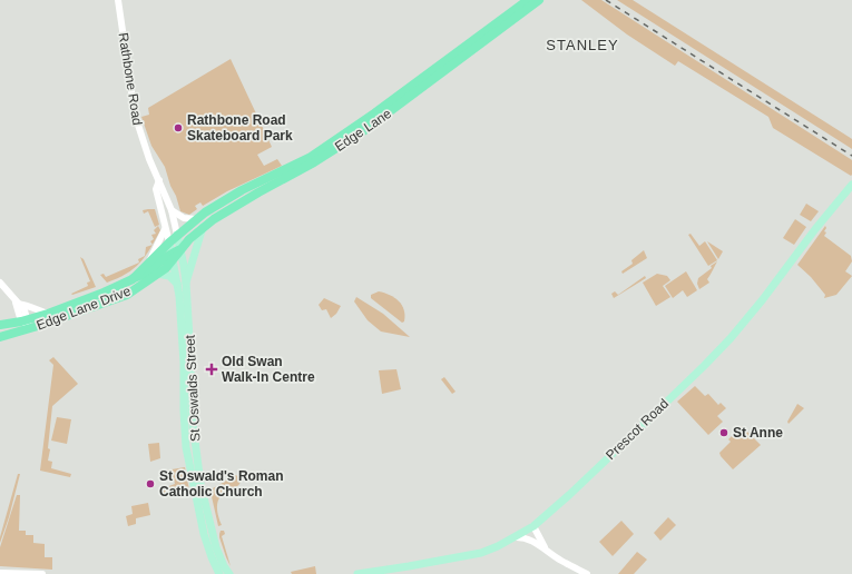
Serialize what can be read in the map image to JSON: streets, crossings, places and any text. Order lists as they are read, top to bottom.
{
  "streets": {
    "highway": ["Edge Lane", "Edge Lane Drive"],
    "main road": ["Rathbone Road", "St Oswalds Street", "Prescot Road"]
  },
  "crossings": [
    ["Rathbone Road", "Edge Lane"],
    ["Rathbone Road", "Edge Lane Drive"],
    ["Edge Lane", "Edge Lane Drive"],
    ["Edge Lane", "St Oswalds Street"],
    ["Edge Lane Drive", "St Oswalds Street"]
  ],
  "districts": ["STANLEY"],
  "places": {
    "other": ["Rathbone Road Skateboard Park", "St Anne", "St Oswald's Roman Catholic Church"],
    "health": ["Old Swan Walk-In Centre"]
  }
}
